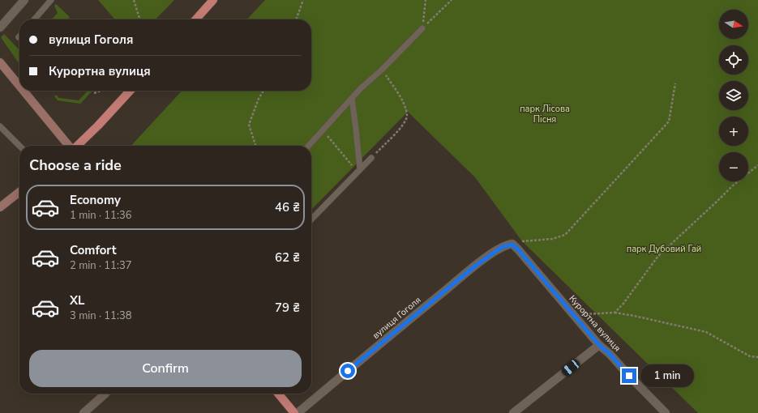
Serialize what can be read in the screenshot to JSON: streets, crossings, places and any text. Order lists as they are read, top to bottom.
{
  "streets": {
    "street": ["вулиця Гоголя", "Курортна вулиця"]
  },
  "crossings": [
    ["вулиця Гоголя", "Курортна вулиця"]
  ],
  "parks": ["парк Лісова Пісня", "парк Дубовий Гай"],
  "north": "right",
  "page": {
    "map_buttons": ["+", "−"],
    "banner": ["вулиця Гоголя", "Курортна вулиця"],
    "heading": "Choose a ride",
    "list": [
      {
        "name": "Economy",
        "note": "1 min · 11:36",
        "value": "46 ₴"
      },
      {
        "name": "Comfort",
        "note": "2 min · 11:37",
        "value": "62 ₴"
      },
      {
        "name": "XL",
        "note": "3 min · 11:38",
        "value": "79 ₴"
      }
    ],
    "buttons": "Confirm",
    "bubble": "1 min"
  }
}
